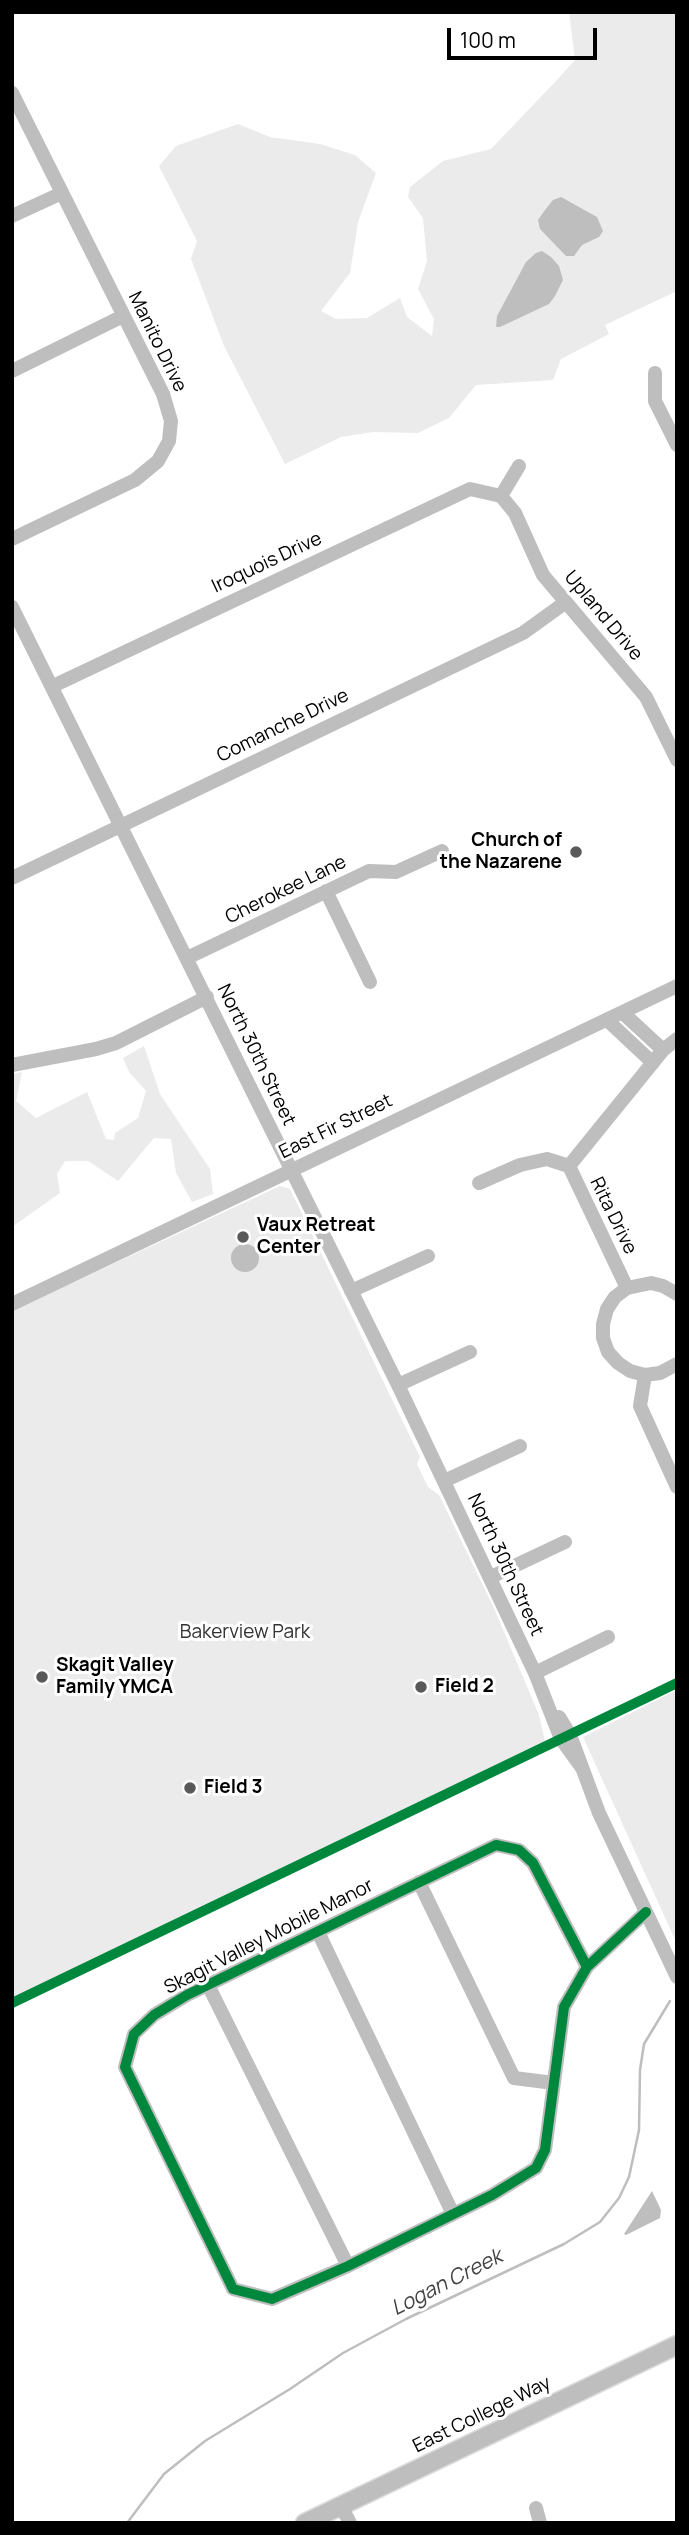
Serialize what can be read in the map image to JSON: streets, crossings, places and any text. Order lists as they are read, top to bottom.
{
  "streets": {
    "main road": ["East College Way"],
    "street": [
      "Manito Drive",
      "Iroquois Drive",
      "Upland Drive",
      "Comanche Drive",
      "Cherokee Lane",
      "North 30th Street",
      "East Fir Street",
      "Rita Drive",
      "Skagit Valley Mobile Manor"
    ]
  },
  "crossings": [
    ["Iroquois Drive", "Upland Drive"],
    ["Iroquois Drive", "North 30th Street"],
    ["Upland Drive", "Comanche Drive"],
    ["Comanche Drive", "North 30th Street"],
    ["Cherokee Lane", "North 30th Street"],
    ["North 30th Street", "East Fir Street"],
    ["North 30th Street", "Skagit Valley Mobile Manor"]
  ],
  "water": ["Logan Creek"],
  "parks": ["Bakerview Park"],
  "places": [
    "Church of the Nazarene",
    "Vaux Retreat Center",
    "Skagit Valley Family YMCA",
    "Field 2",
    "Field 3"
  ],
  "scale_bar": "100 m"
}
